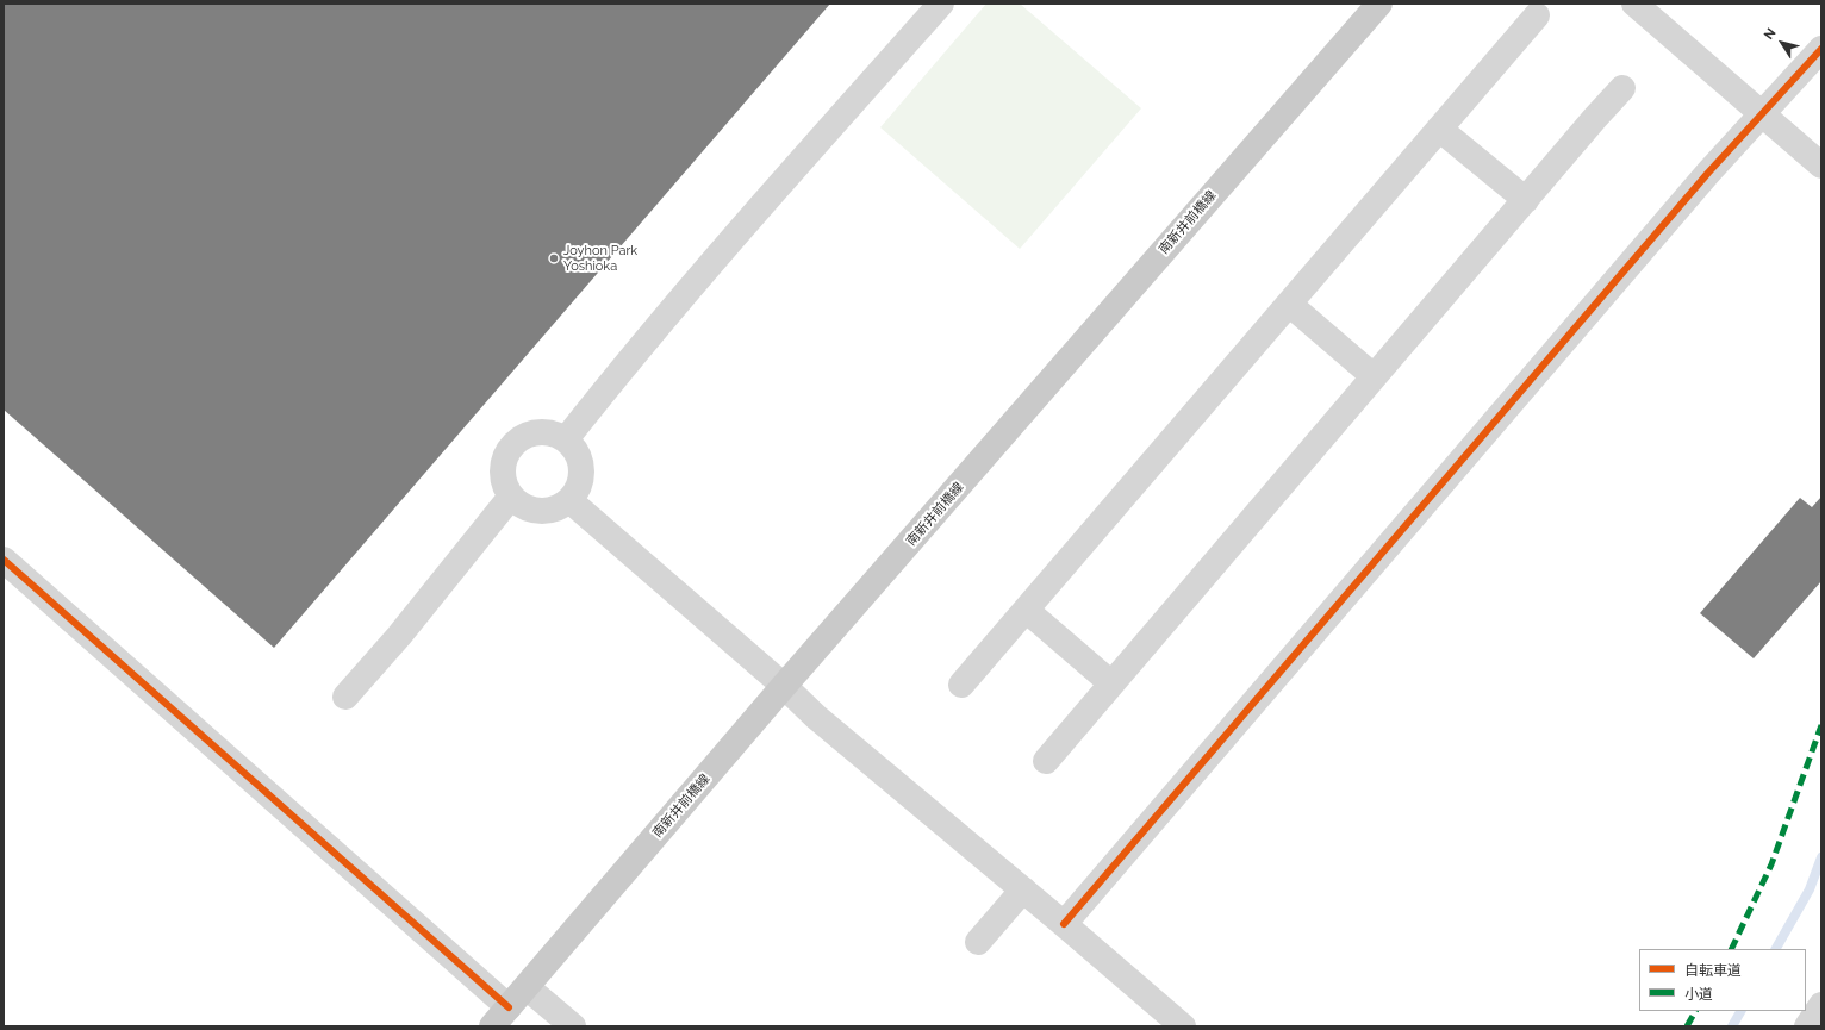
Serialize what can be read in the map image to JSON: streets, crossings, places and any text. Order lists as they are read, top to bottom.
{
  "streets": {
    "main road": ["南新井前橋線"]
  },
  "places": ["Joyhon Park Yoshioka"],
  "legend": ["自転車道", "小道"],
  "north": "top left"
}
